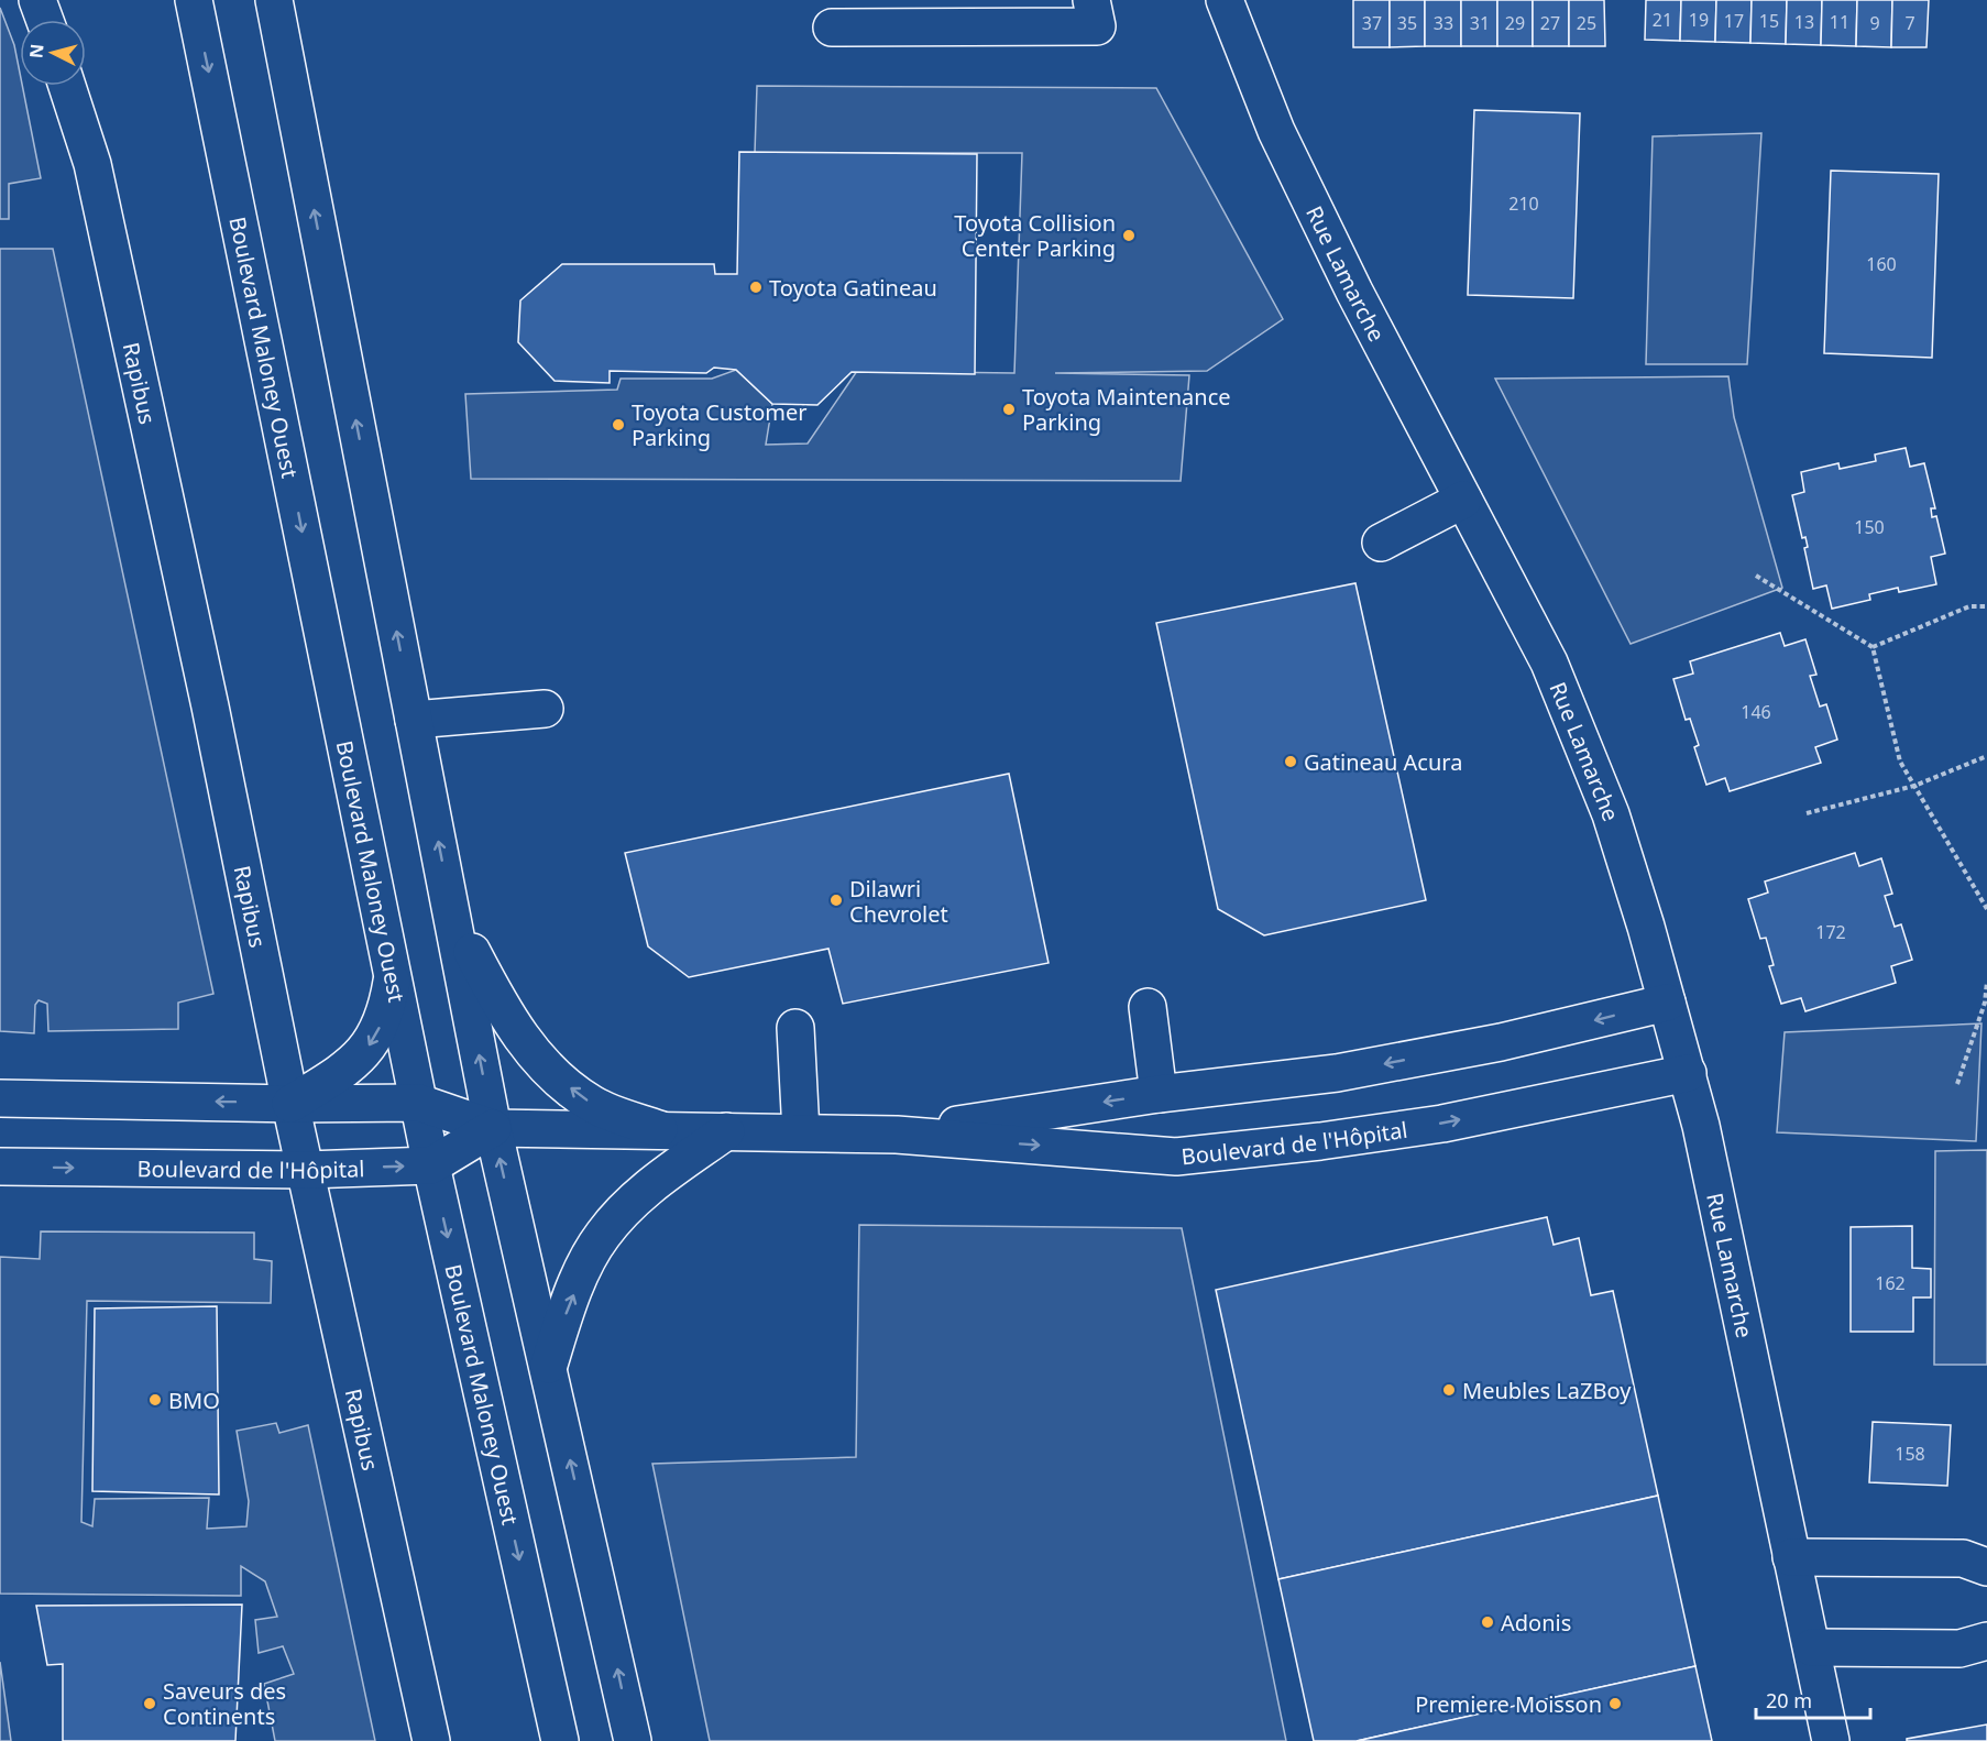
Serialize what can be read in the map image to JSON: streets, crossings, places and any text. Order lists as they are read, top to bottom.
{
  "streets": {
    "main road": [
      "Rue Lamarche",
      "Boulevard Maloney Ouest",
      "Rapibus",
      "Boulevard de l'Hôpital"
    ]
  },
  "crossings": [
    ["Rue Lamarche", "Boulevard de l'Hôpital"],
    ["Boulevard Maloney Ouest", "Boulevard de l'Hôpital"],
    ["Rapibus", "Boulevard de l'Hôpital"]
  ],
  "places": [
    "Toyota Collision Center Parking",
    "Toyota Gatineau",
    "Toyota Maintenance Parking",
    "Toyota Customer Parking",
    "Gatineau Acura",
    "Dilawri Chevrolet",
    "Meubles LaZBoy",
    "BMO",
    "Adonis",
    "Saveurs des Continents",
    "Premiere Moisson"
  ],
  "house_numbers": [
    "21",
    "19",
    "17",
    "15",
    "13",
    "11",
    "37",
    "35",
    "33",
    "31",
    "29",
    "27",
    "25",
    "9",
    "7",
    "210",
    "160",
    "150",
    "146",
    "172",
    "162",
    "158"
  ],
  "scale_bar": "20 m",
  "north": "left"
}
